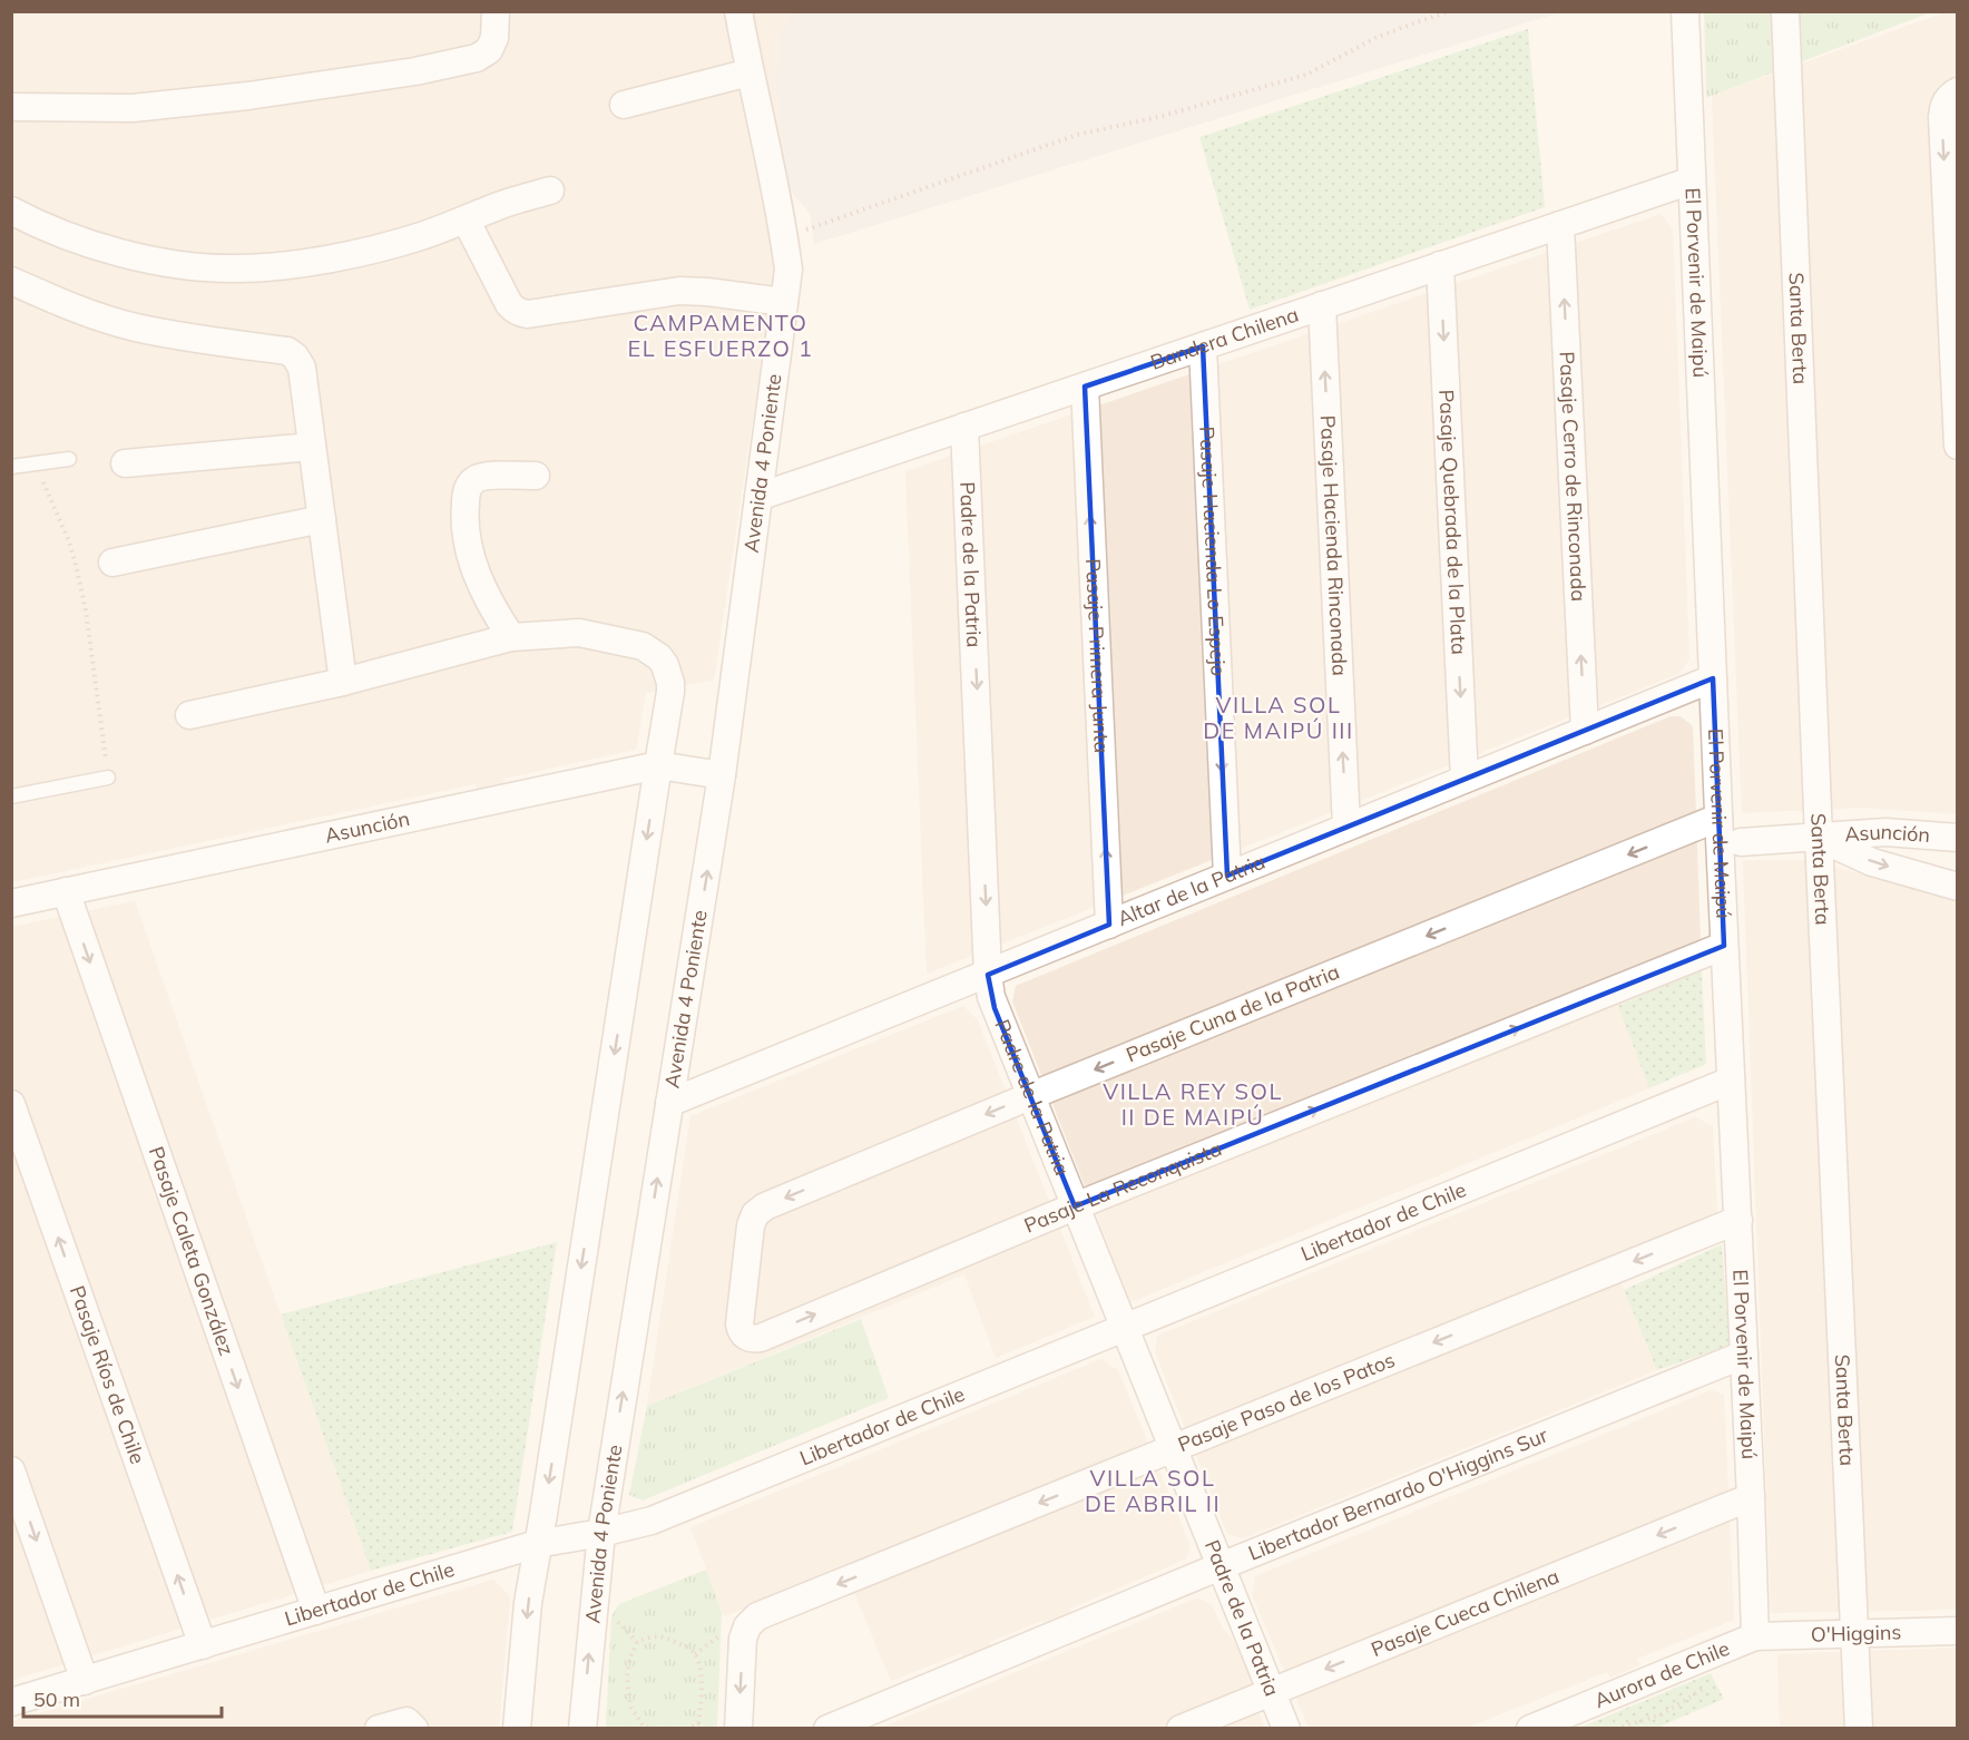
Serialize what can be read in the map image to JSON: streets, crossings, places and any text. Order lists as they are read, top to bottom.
{
  "streets": {
    "street": [
      "El Porvenir de Maipú",
      "Santa Berta",
      "Bandera Chilena",
      "Avenida 4 Poniente",
      "Pasaje Cerro de Rinconada",
      "Pasaje Quebrada de la Plata",
      "Pasaje Hacienda Rinconada",
      "Pasaje Hacienda Lo Espejo",
      "Padre de la Patria",
      "Pasaje Primera Junta",
      "Asunción",
      "Altar de la Patria",
      "Pasaje Cuna de la Patria",
      "Pasaje La Reconquista",
      "Libertador de Chile",
      "Pasaje Caleta González",
      "Pasaje Ríos de Chile",
      "Pasaje Paso de los Patos",
      "Libertador Bernardo O'Higgins Sur",
      "Pasaje Cueca Chilena",
      "O'Higgins",
      "Aurora de Chile"
    ]
  },
  "crossings": [
    ["El Porvenir de Maipú", "Bandera Chilena"],
    ["El Porvenir de Maipú", "Altar de la Patria"],
    ["El Porvenir de Maipú", "Pasaje Cuna de la Patria"],
    ["El Porvenir de Maipú", "Pasaje La Reconquista"],
    ["El Porvenir de Maipú", "Libertador de Chile"],
    ["El Porvenir de Maipú", "Pasaje Paso de los Patos"],
    ["El Porvenir de Maipú", "Libertador Bernardo O'Higgins Sur"],
    ["El Porvenir de Maipú", "Pasaje Cueca Chilena"],
    ["El Porvenir de Maipú", "O'Higgins"],
    ["El Porvenir de Maipú", "Aurora de Chile"],
    ["Santa Berta", "Asunción"],
    ["Santa Berta", "O'Higgins"],
    ["Bandera Chilena", "Avenida 4 Poniente"],
    ["Bandera Chilena", "Pasaje Cerro de Rinconada"],
    ["Bandera Chilena", "Pasaje Quebrada de la Plata"],
    ["Bandera Chilena", "Pasaje Hacienda Rinconada"],
    ["Bandera Chilena", "Pasaje Hacienda Lo Espejo"],
    ["Bandera Chilena", "Padre de la Patria"],
    ["Bandera Chilena", "Pasaje Primera Junta"],
    ["Avenida 4 Poniente", "Asunción"],
    ["Avenida 4 Poniente", "Altar de la Patria"],
    ["Avenida 4 Poniente", "Libertador de Chile"],
    ["Pasaje Cerro de Rinconada", "Altar de la Patria"],
    ["Pasaje Quebrada de la Plata", "Altar de la Patria"],
    ["Pasaje Hacienda Rinconada", "Altar de la Patria"],
    ["Pasaje Hacienda Lo Espejo", "Altar de la Patria"],
    ["Padre de la Patria", "Altar de la Patria"],
    ["Padre de la Patria", "Pasaje Cuna de la Patria"],
    ["Padre de la Patria", "Pasaje La Reconquista"],
    ["Padre de la Patria", "Libertador de Chile"],
    ["Padre de la Patria", "Pasaje Paso de los Patos"],
    ["Padre de la Patria", "Libertador Bernardo O'Higgins Sur"],
    ["Padre de la Patria", "Pasaje Cueca Chilena"],
    ["Pasaje Primera Junta", "Altar de la Patria"],
    ["Asunción", "Pasaje Caleta González"],
    ["Pasaje Cuna de la Patria", "Pasaje La Reconquista"],
    ["Libertador de Chile", "Pasaje Caleta González"],
    ["Libertador de Chile", "Pasaje Ríos de Chile"],
    ["O'Higgins", "Aurora de Chile"]
  ],
  "one_way": [
    "Pasaje Cerro de Rinconada",
    "Pasaje Quebrada de la Plata",
    "Pasaje Hacienda Rinconada",
    "Pasaje Hacienda Lo Espejo",
    "Padre de la Patria",
    "Pasaje Primera Junta",
    "Pasaje Cuna de la Patria",
    "Pasaje La Reconquista",
    "Pasaje Caleta González",
    "Pasaje Paso de los Patos",
    "Pasaje Cueca Chilena"
  ],
  "districts": [
    "CAMPAMENTO EL ESFUERZO 1",
    "VILLA SOL DE MAIPÚ III",
    "VILLA REY SOL II DE MAIPÚ",
    "VILLA SOL DE ABRIL II"
  ],
  "scale_bar": "50 m"
}
